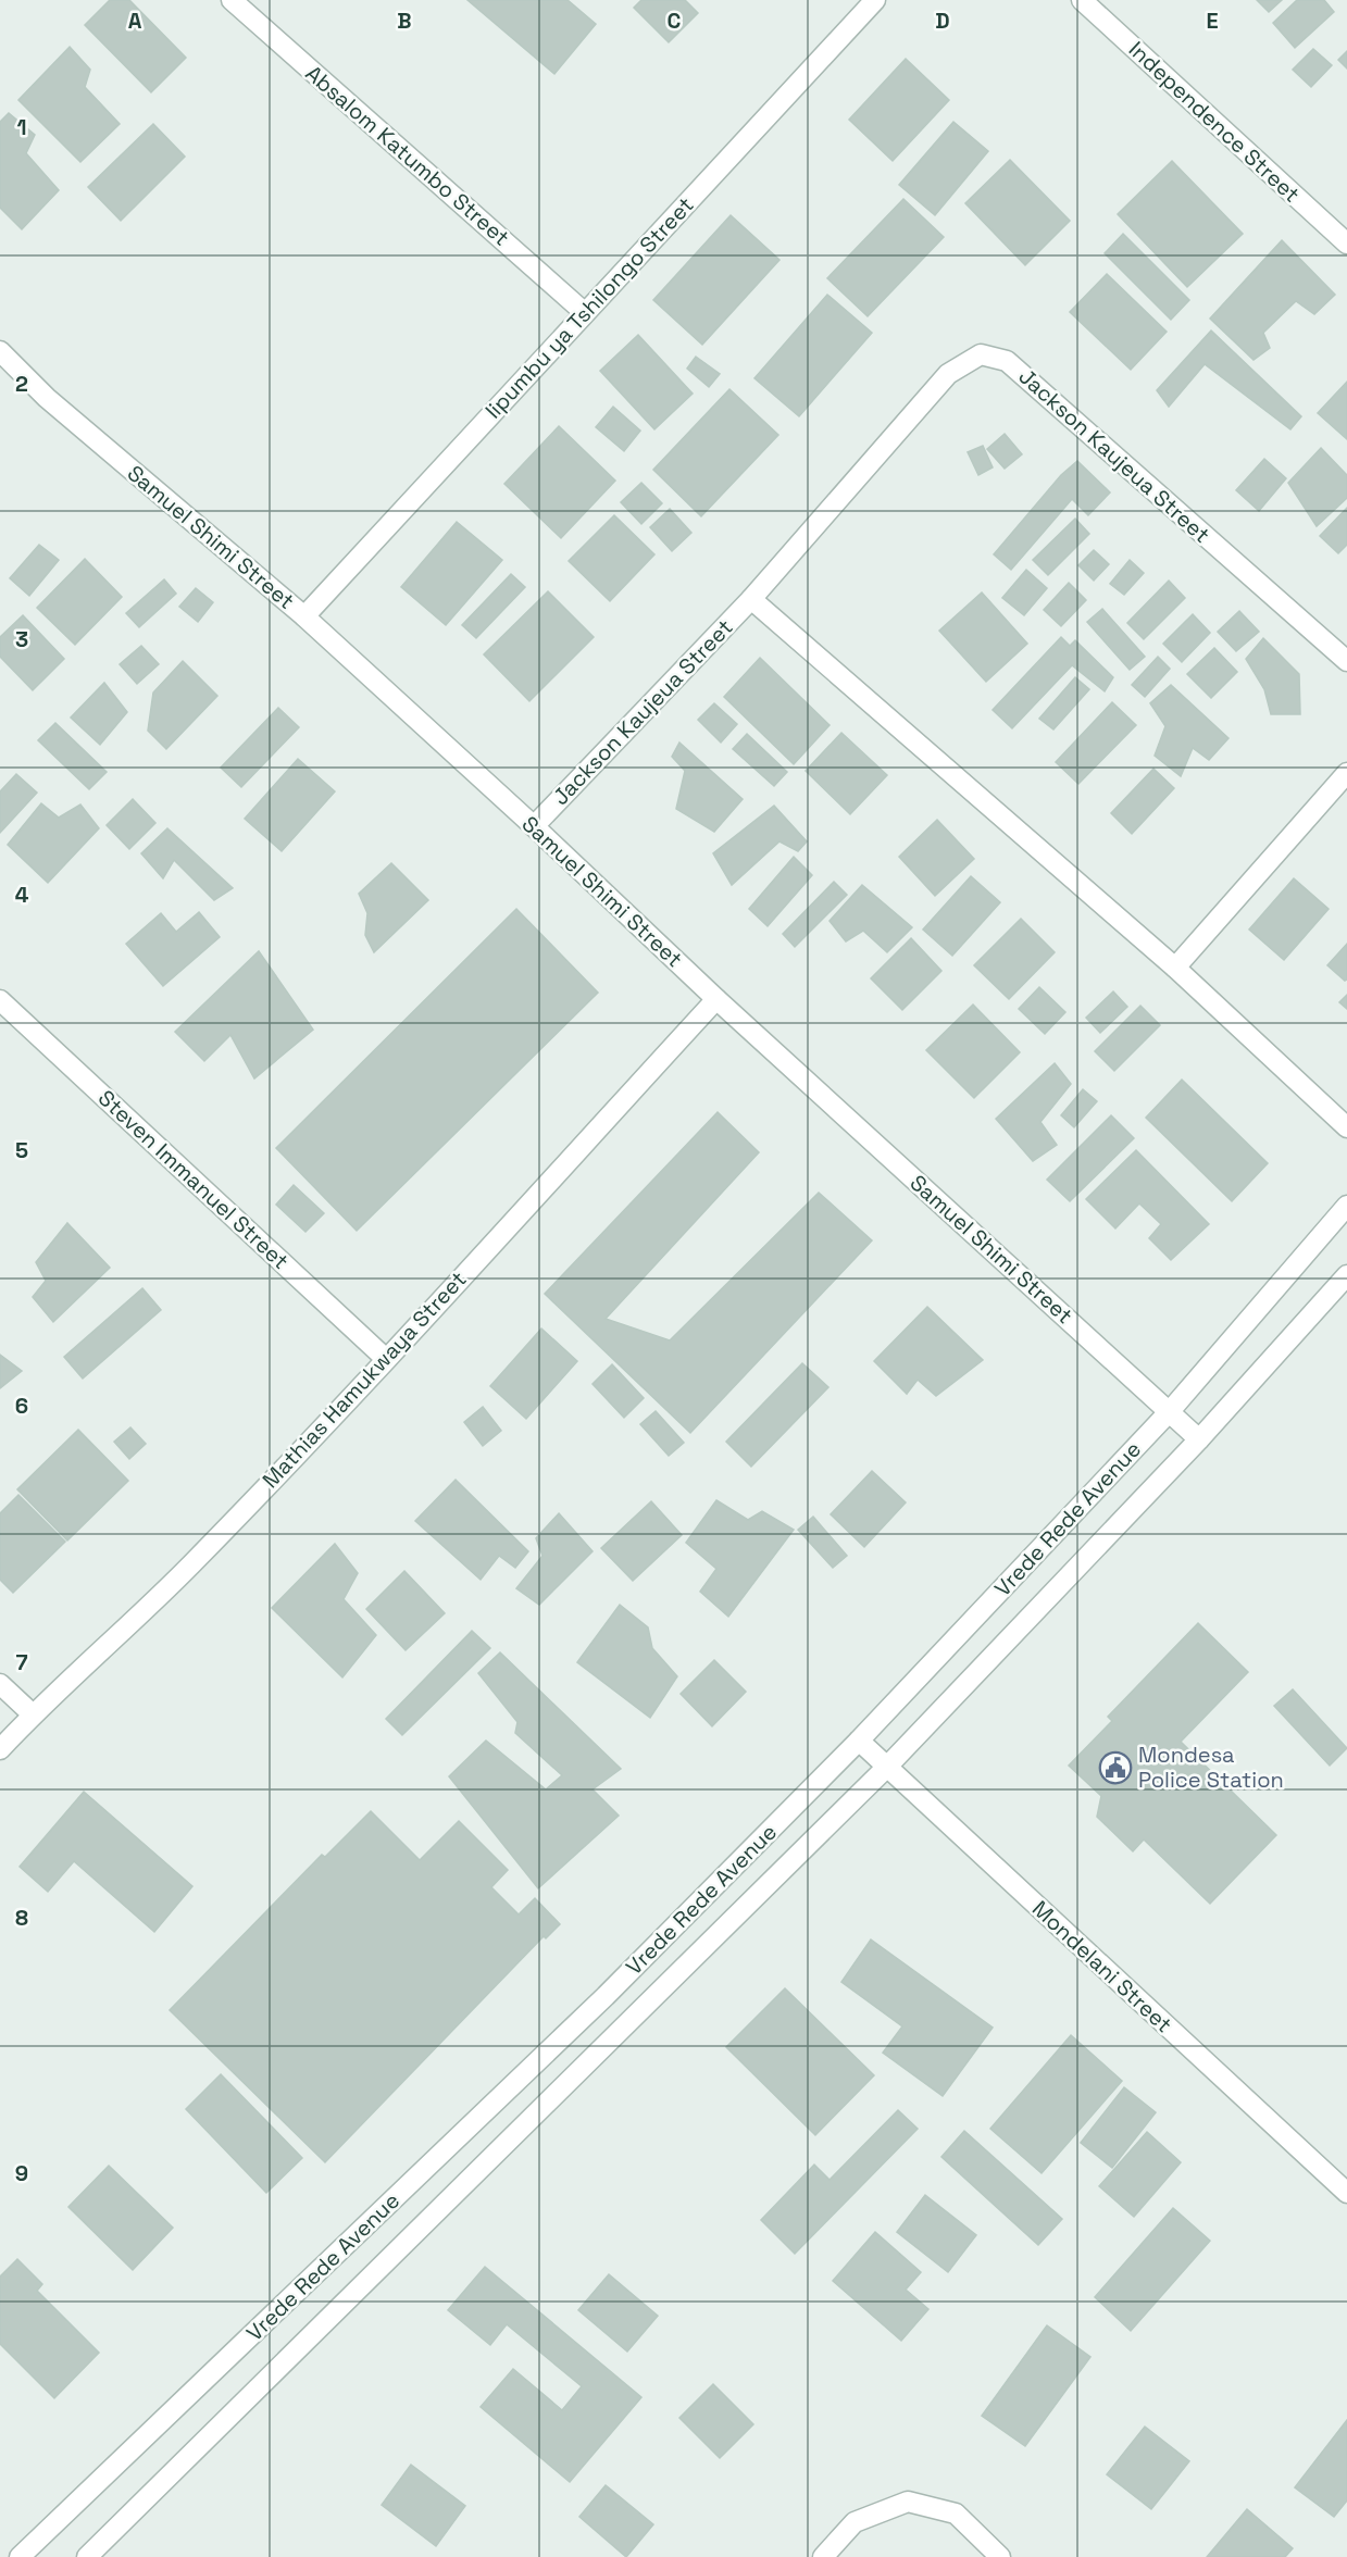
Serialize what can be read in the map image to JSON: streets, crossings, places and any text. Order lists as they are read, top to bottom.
{
  "streets": {
    "street": [
      "Independence Street",
      "Absalom Katumbo Street",
      "Iipumbu ya Tshilongo Street",
      "Jackson Kaujeua Street",
      "Samuel Shimi Street",
      "Steven Immanuel Street",
      "Mathias Hamukwaya Street",
      "Vrede Rede Avenue",
      "Mondelani Street"
    ]
  },
  "crossings": [
    ["Absalom Katumbo Street", "Iipumbu ya Tshilongo Street"],
    ["Iipumbu ya Tshilongo Street", "Samuel Shimi Street"],
    ["Jackson Kaujeua Street", "Samuel Shimi Street"],
    ["Samuel Shimi Street", "Mathias Hamukwaya Street"],
    ["Samuel Shimi Street", "Vrede Rede Avenue"],
    ["Steven Immanuel Street", "Mathias Hamukwaya Street"],
    ["Vrede Rede Avenue", "Mondelani Street"]
  ],
  "places": {
    "public building": ["Mondesa Police Station"]
  },
  "grid": {
    "columns": [
      "A",
      "B",
      "C",
      "D",
      "E"
    ],
    "rows": [
      "1",
      "2",
      "3",
      "4",
      "5",
      "6",
      "7",
      "8",
      "9"
    ]
  }
}
